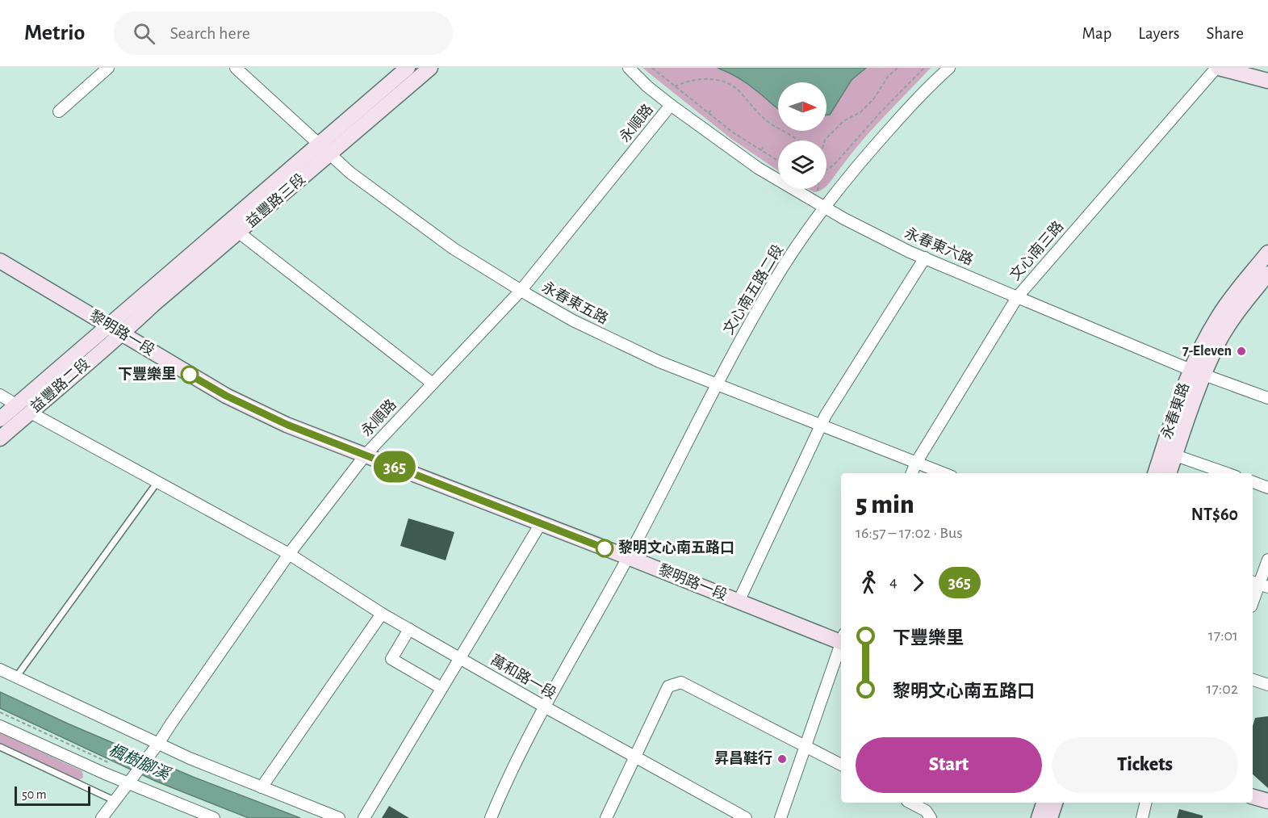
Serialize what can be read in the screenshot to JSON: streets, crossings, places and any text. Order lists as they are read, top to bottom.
{
  "streets": {
    "street": [
      "永順路",
      "益豐路三段",
      "永春東六路",
      "文心南三路",
      "文心南五路二段",
      "永春東五路",
      "黎明路一段",
      "益豐路二段",
      "永春東路",
      "萬和路一段"
    ]
  },
  "crossings": [
    ["永順路", "永春東六路"],
    ["永順路", "永春東五路"],
    ["永順路", "黎明路一段"],
    ["永順路", "萬和路一段"],
    ["益豐路三段", "永春東五路"],
    ["益豐路三段", "黎明路一段"],
    ["益豐路三段", "益豐路二段"],
    ["永春東六路", "文心南三路"],
    ["永春東六路", "文心南五路二段"],
    ["永春東六路", "永春東路"],
    ["文心南三路", "永春東五路"],
    ["文心南五路二段", "永春東五路"],
    ["文心南五路二段", "黎明路一段"],
    ["文心南五路二段", "萬和路一段"],
    ["黎明路一段", "益豐路二段"],
    ["益豐路二段", "萬和路一段"]
  ],
  "water": ["楓樹腳溪"],
  "places": [
    "7-Eleven",
    "下豐樂里",
    "黎明文心南五路口",
    "昇昌鞋行"
  ],
  "lines": ["bus line 365"],
  "scale_bar": "50 m",
  "north": "right",
  "page": {
    "header": "Metrio",
    "search": "Search here",
    "nav": ["Map", "Layers", "Share"],
    "on_map": "365",
    "heading": ["5 min", "16:57 – 17:02 · Bus", "NT$60"],
    "legs": ["4", "365"],
    "list": [
      {
        "name": "下豐樂里",
        "value": "17:01"
      },
      {
        "name": "黎明文心南五路口",
        "value": "17:02"
      }
    ],
    "buttons": ["Start", "Tickets"],
    "scale": "50 m"
  }
}
